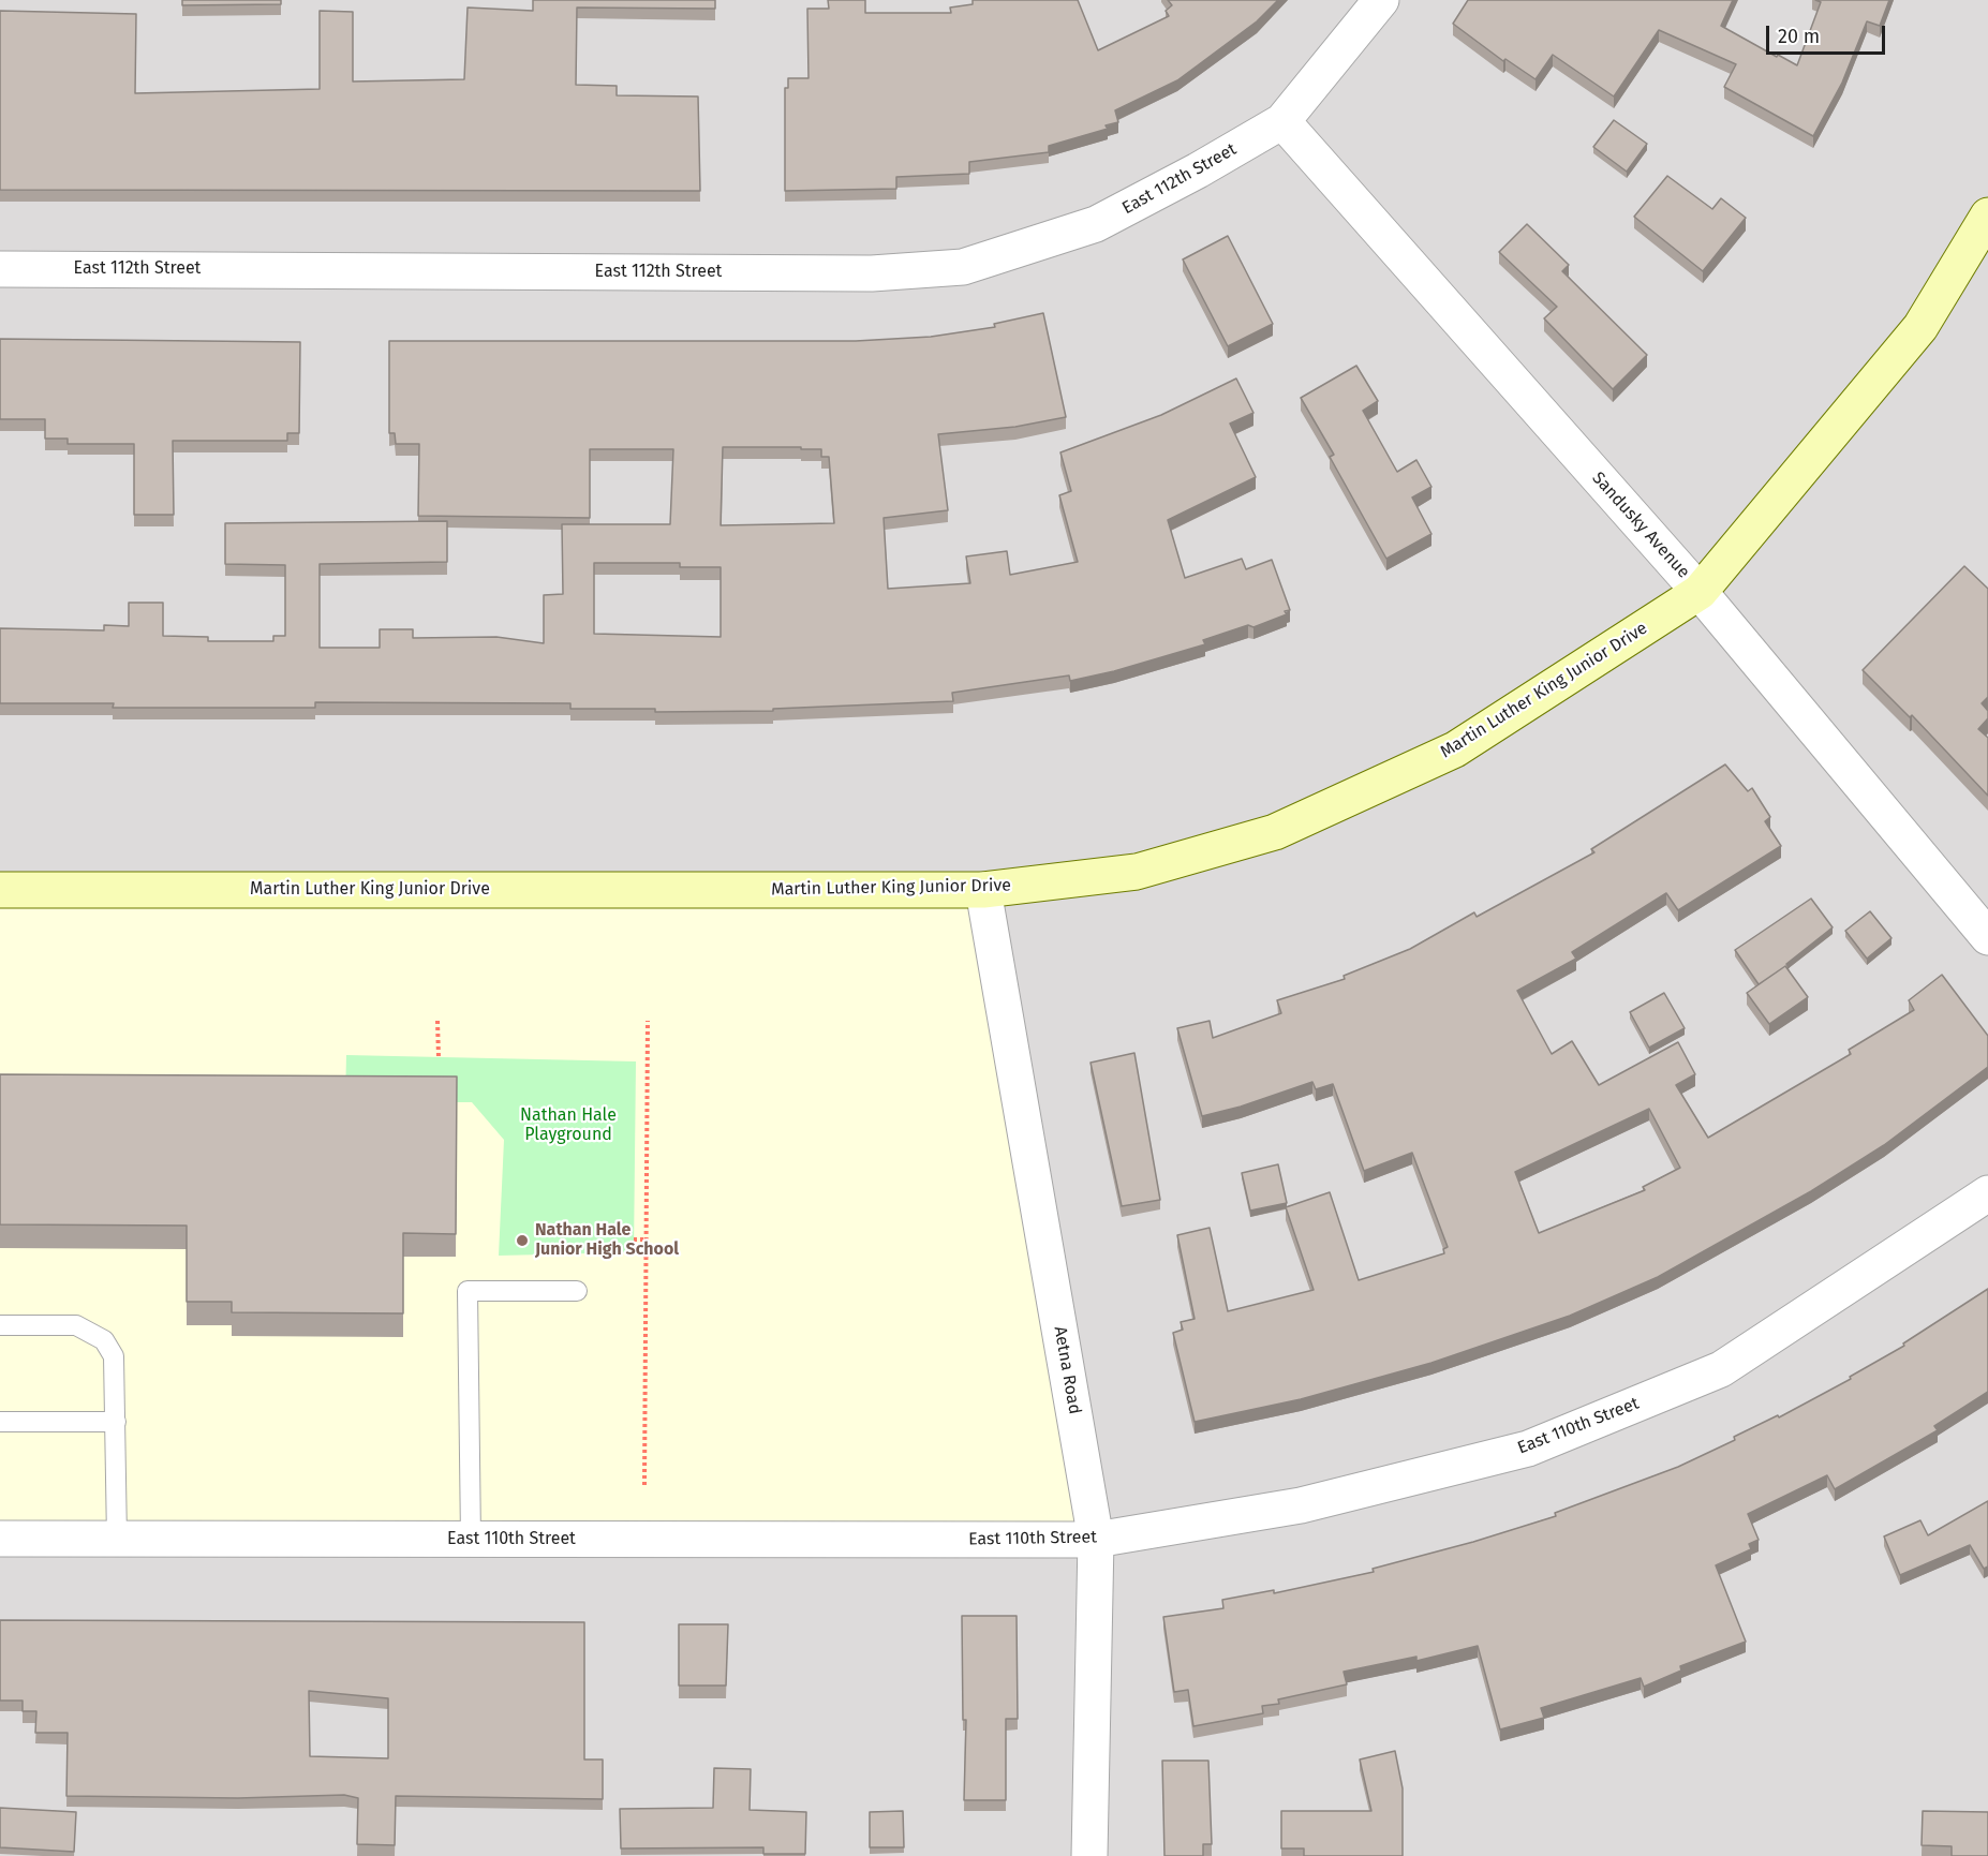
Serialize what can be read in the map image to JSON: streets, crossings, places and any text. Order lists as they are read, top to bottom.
{
  "streets": {
    "street": [
      "East 112th Street",
      "Sandusky Avenue",
      "Martin Luther King Junior Drive",
      "Aetna Road",
      "East 110th Street"
    ]
  },
  "crossings": [
    ["East 112th Street", "Sandusky Avenue"],
    ["Sandusky Avenue", "Martin Luther King Junior Drive"],
    ["Martin Luther King Junior Drive", "Aetna Road"],
    ["Aetna Road", "East 110th Street"]
  ],
  "parks": ["Nathan Hale Playground"],
  "places": ["Nathan Hale Junior High School"],
  "scale_bar": "20 m"
}
